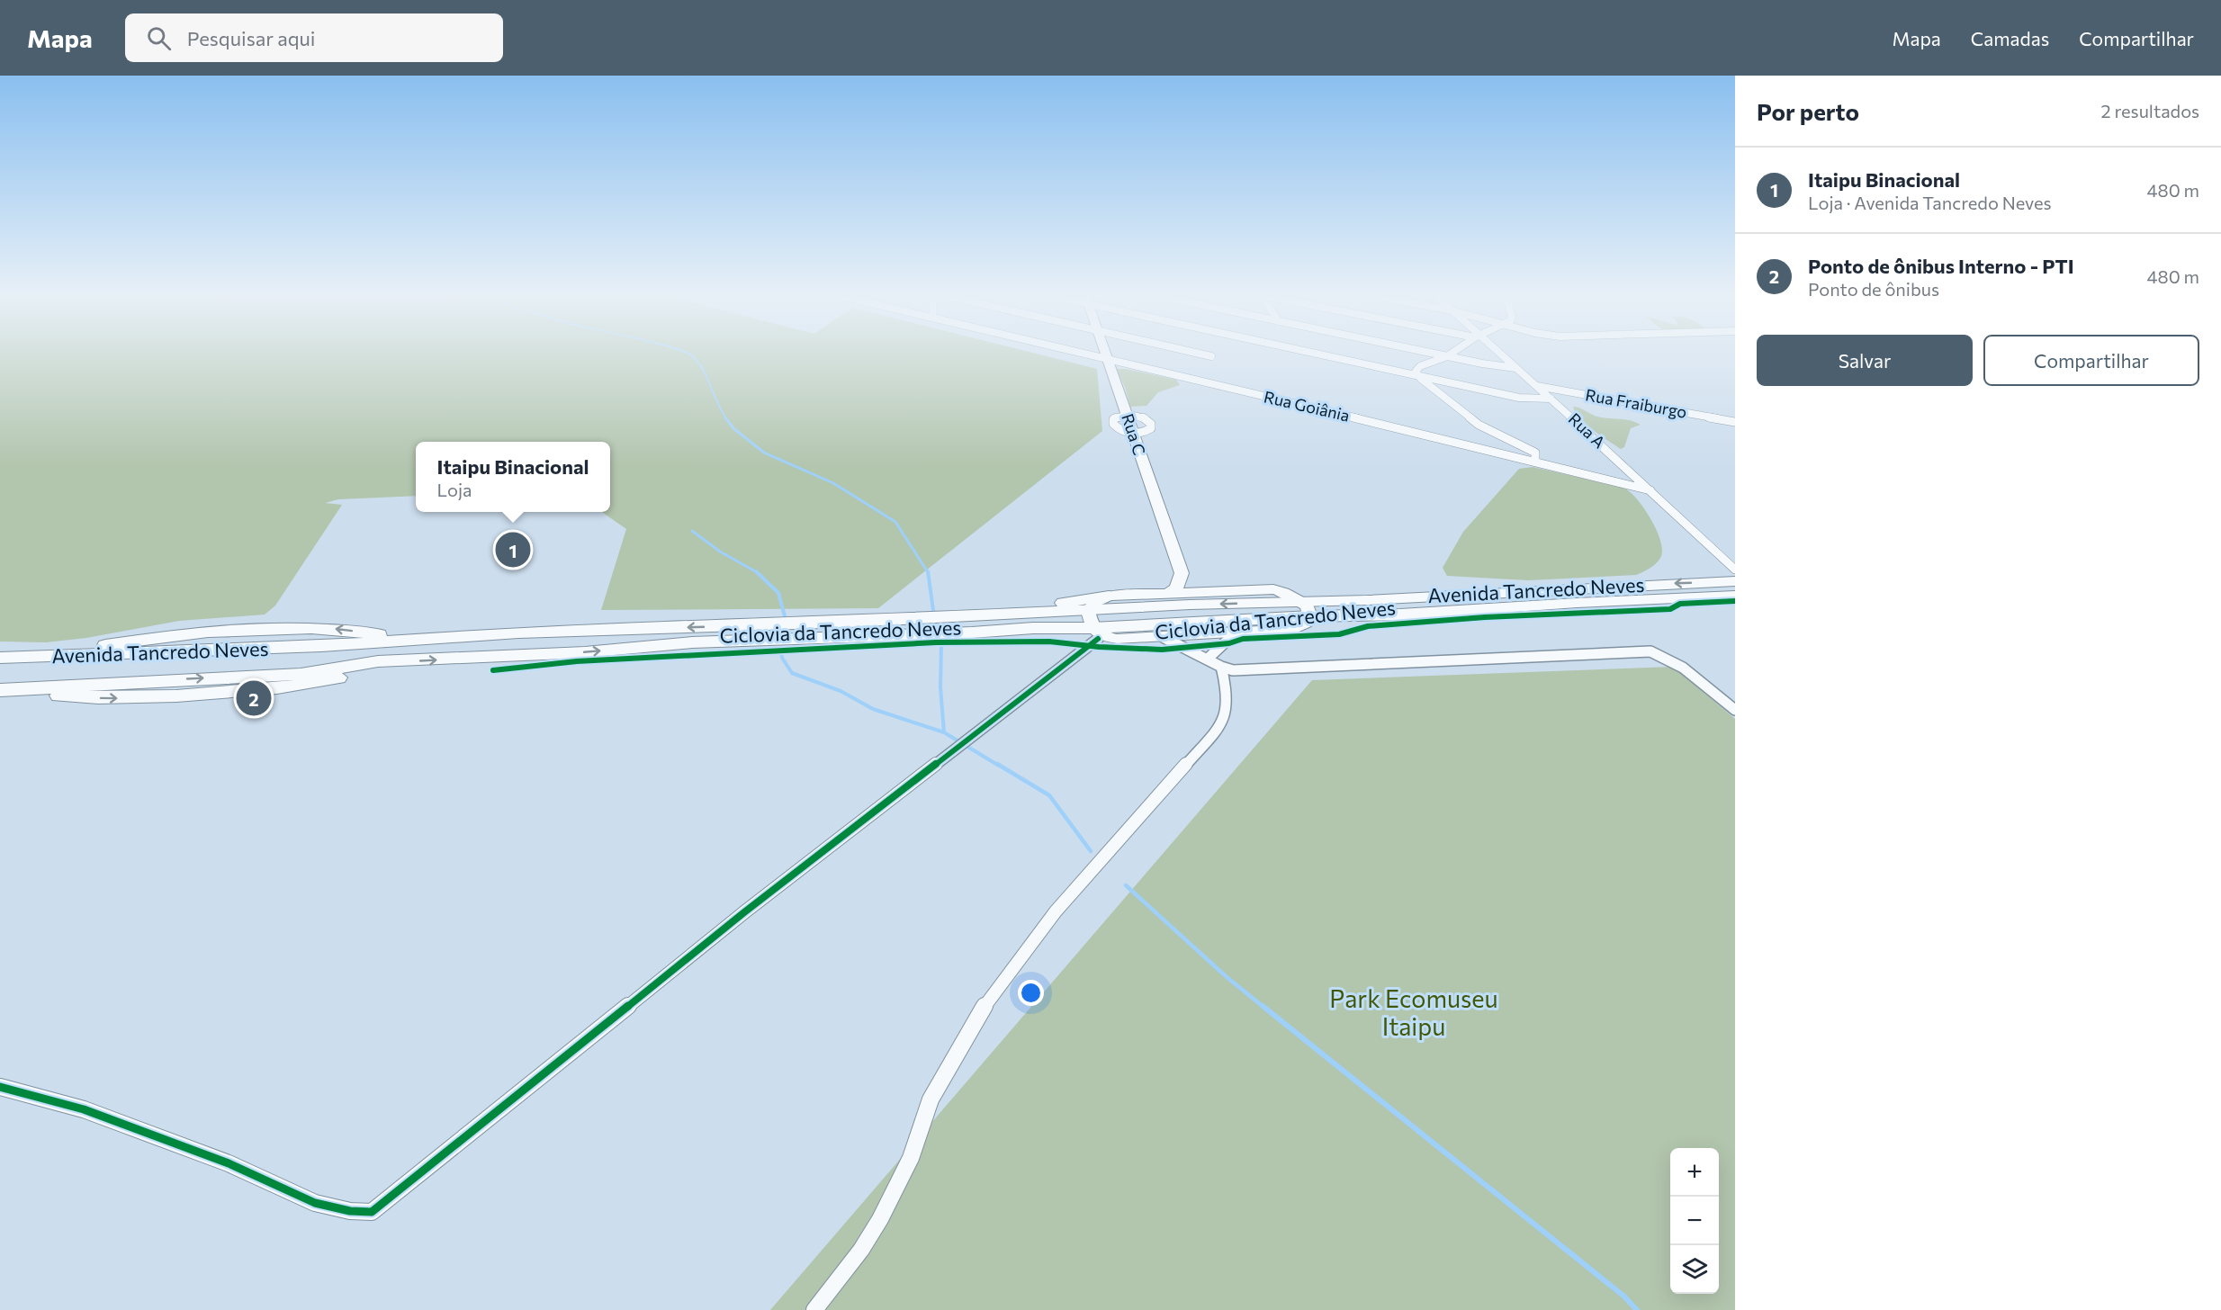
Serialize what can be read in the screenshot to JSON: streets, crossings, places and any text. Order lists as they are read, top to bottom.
{
  "streets": {
    "main road": ["Avenida Tancredo Neves"],
    "street": [
      "Rua Fraiburgo",
      "Rua Goiânia",
      "Rua A",
      "Rua C"
    ],
    "cycle path": ["Ciclovia da Tancredo Neves"]
  },
  "crossings": [
    ["Rua Fraiburgo", "Rua A"],
    ["Rua Goiânia", "Rua A"],
    ["Rua Goiânia", "Rua C"]
  ],
  "parks": ["Park Ecomuseu Itaipu"],
  "page": {
    "header": "Mapa",
    "search": "Pesquisar aqui",
    "nav": ["Mapa", "Camadas", "Compartilhar"],
    "heading": ["Por perto", "2 resultados"],
    "list": [
      {
        "mark": "1",
        "name": "Itaipu Binacional",
        "note": "Loja · Avenida Tancredo Neves",
        "value": "480 m"
      },
      {
        "mark": "2",
        "name": "Ponto de ônibus Interno - PTI",
        "note": "Ponto de ônibus",
        "value": "480 m"
      }
    ],
    "buttons": ["Salvar", "Compartilhar"],
    "popup": ["Itaipu Binacional", "Loja"],
    "pins": ["1", "2"],
    "map_buttons": ["+", "−"]
  }
}
